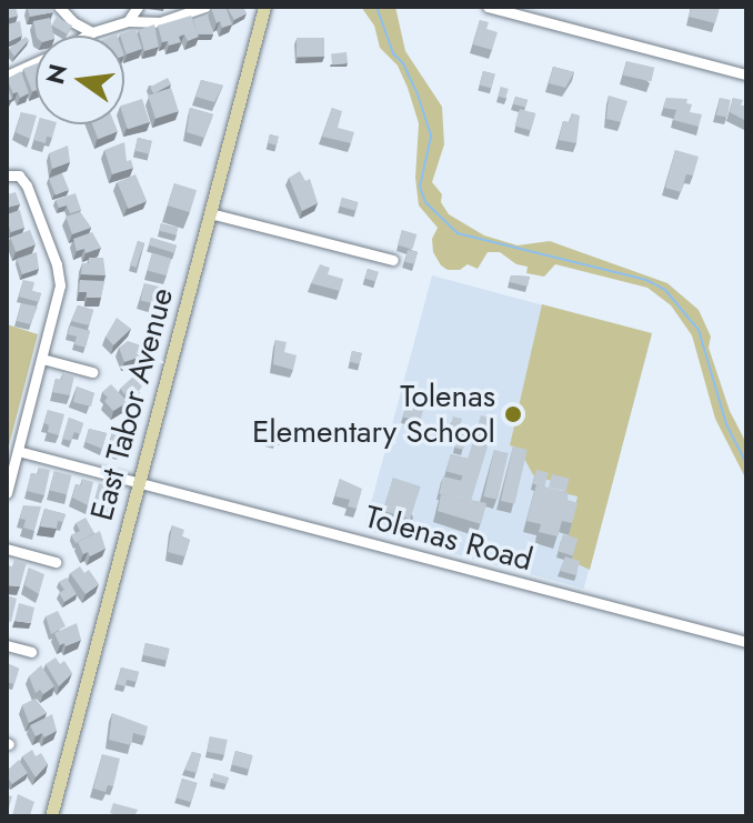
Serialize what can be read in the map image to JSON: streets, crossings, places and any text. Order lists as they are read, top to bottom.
{
  "streets": {
    "main road": ["East Tabor Avenue"],
    "street": ["Tolenas Road"]
  },
  "crossings": [
    ["East Tabor Avenue", "Tolenas Road"]
  ],
  "places": ["Tolenas Elementary School"],
  "north": "left"
}
